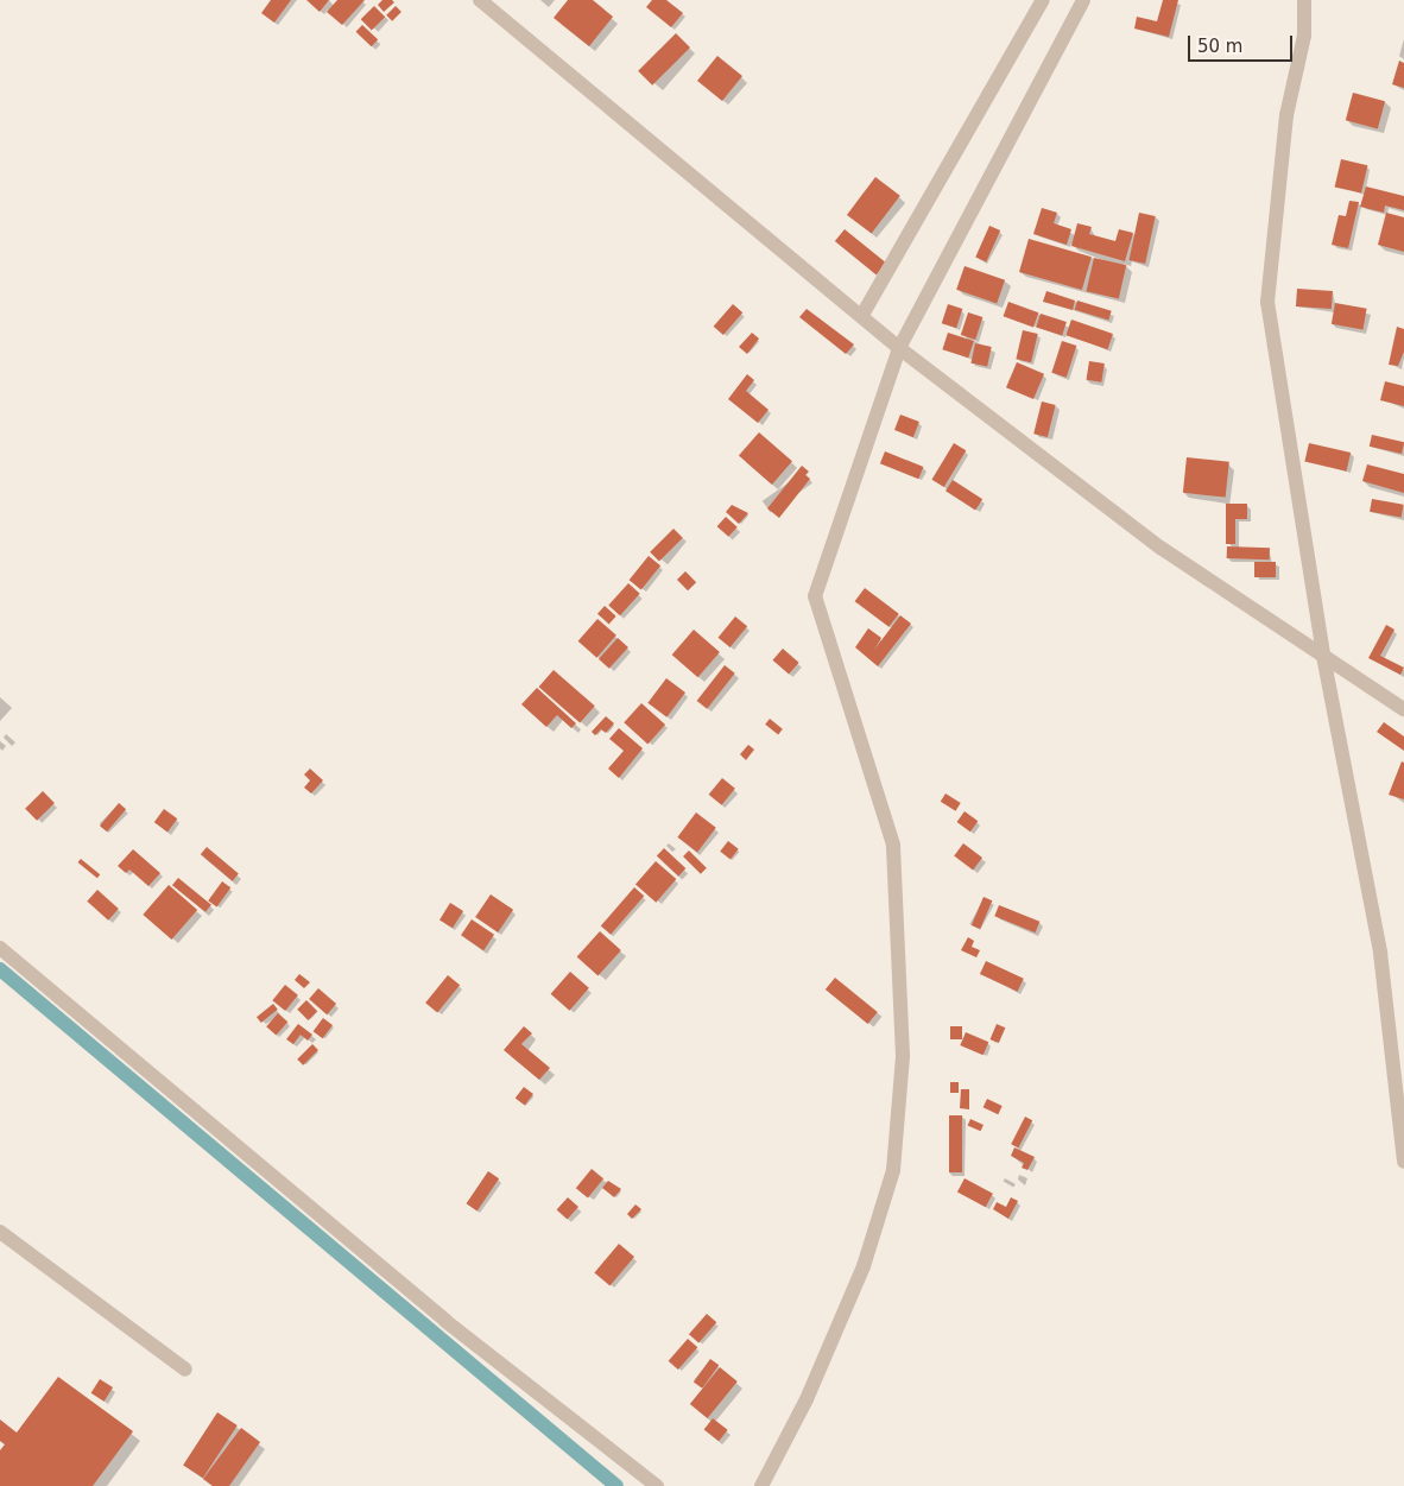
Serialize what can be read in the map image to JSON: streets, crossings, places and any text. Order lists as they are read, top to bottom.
{
  "scale_bar": "50 m"
}
